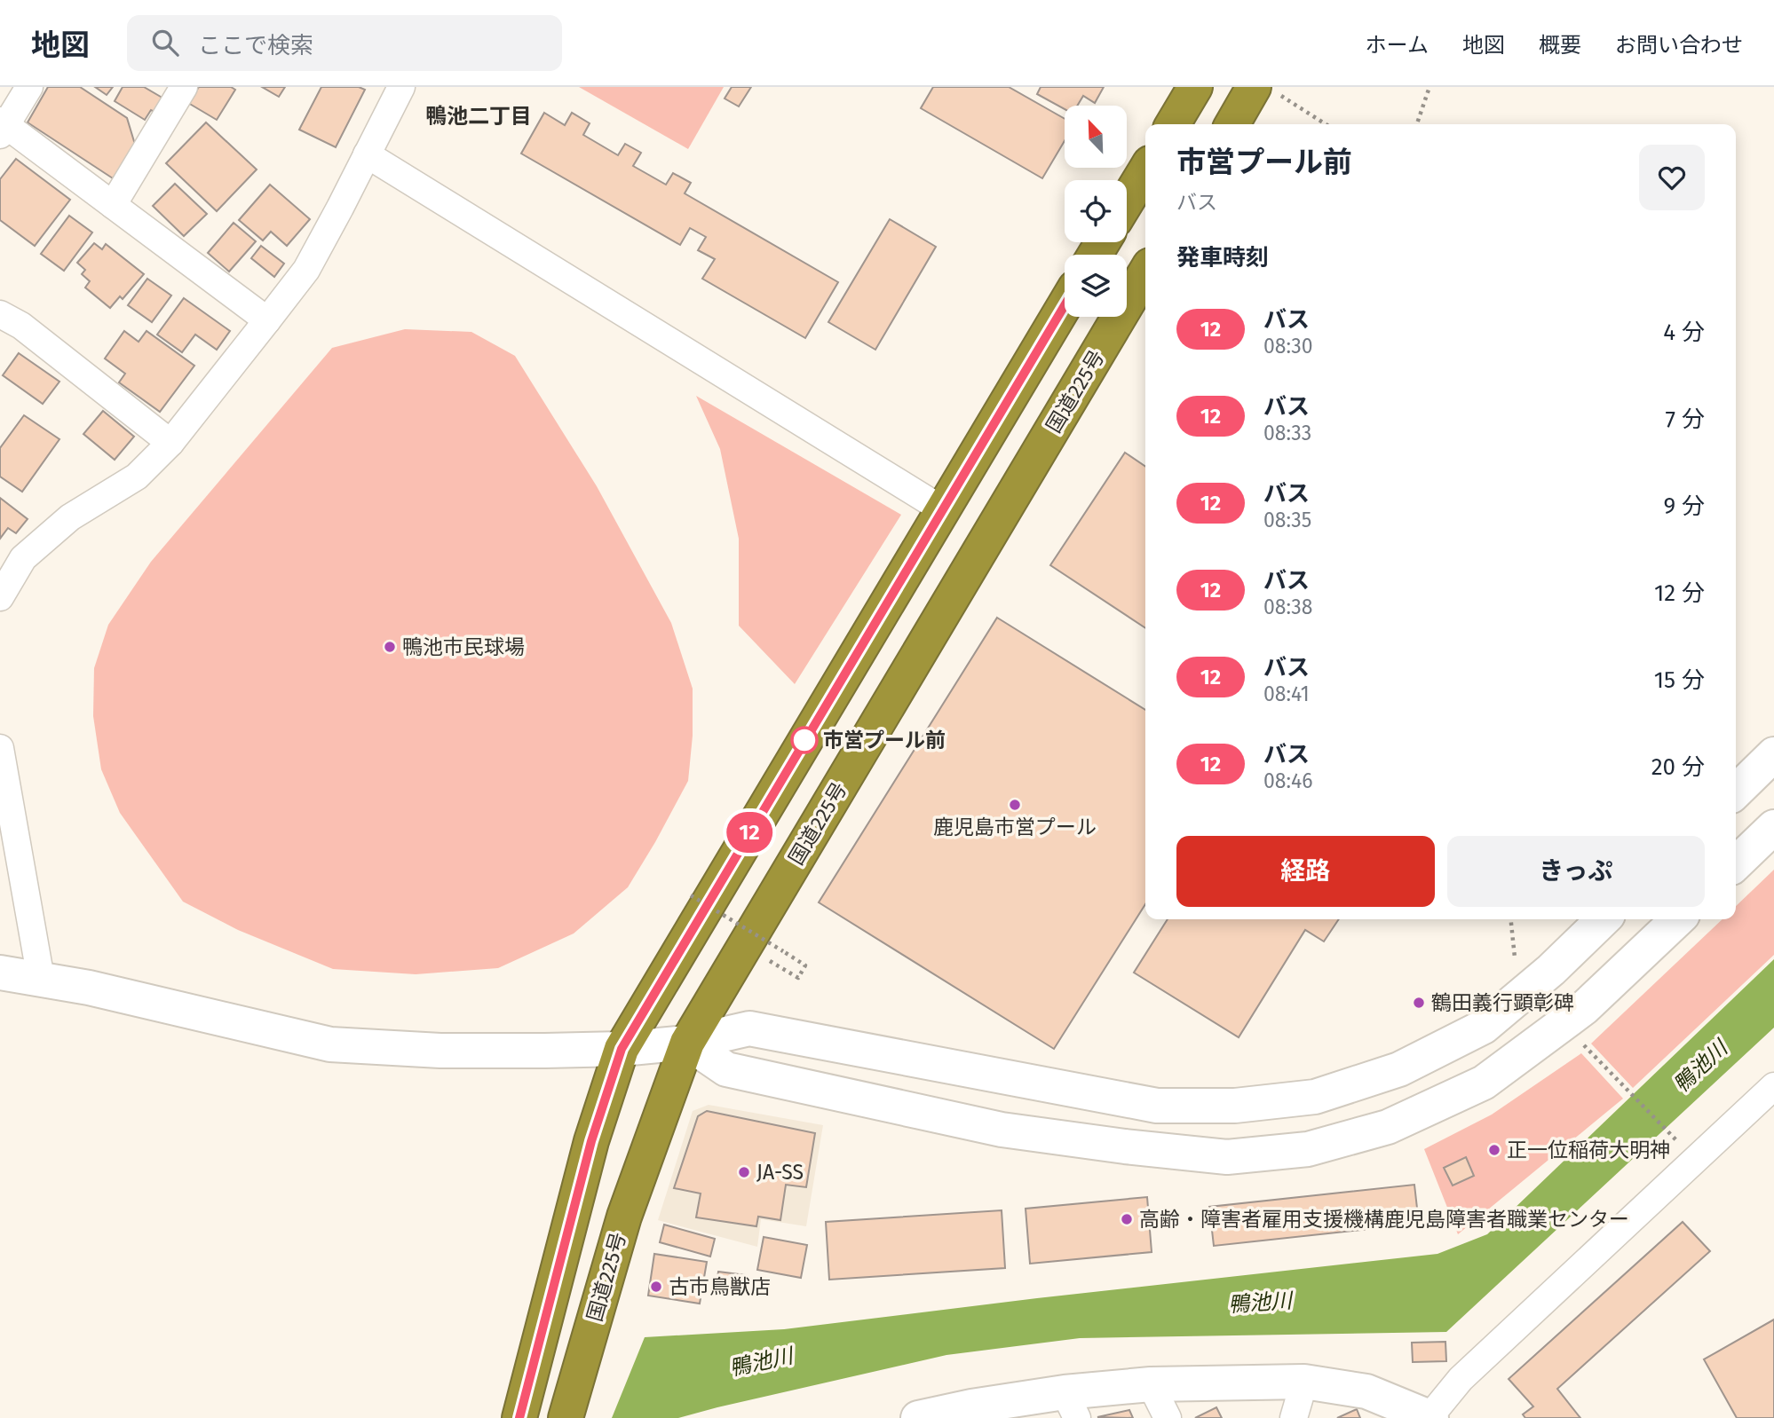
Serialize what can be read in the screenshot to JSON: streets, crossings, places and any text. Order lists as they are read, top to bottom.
{
  "streets": {
    "highway": ["国道225号"]
  },
  "districts": ["鴨池二丁目"],
  "water": ["鴨池川"],
  "places": [
    "鴨池市民球場",
    "市営プール前",
    "鹿児島市営プール",
    "鶴田義行顕彰碑",
    "正一位稲荷大明神",
    "JA-SS",
    "高齢・障害者雇用支援機構鹿児島障害者職業センター",
    "古市鳥獣店"
  ],
  "lines": ["bus line 12"],
  "north": "top left",
  "page": {
    "header": "地図",
    "search": "ここで検索",
    "nav": [
      "ホーム",
      "地図",
      "概要",
      "お問い合わせ"
    ],
    "on_map": "12",
    "heading": [
      ["市営プール前", "バス"],
      "発車時刻"
    ],
    "list": [
      {
        "mark": "12",
        "name": "バス",
        "note": "08:30",
        "value": "4 分"
      },
      {
        "mark": "12",
        "name": "バス",
        "note": "08:33",
        "value": "7 分"
      },
      {
        "mark": "12",
        "name": "バス",
        "note": "08:35",
        "value": "9 分"
      },
      {
        "mark": "12",
        "name": "バス",
        "note": "08:38",
        "value": "12 分"
      },
      {
        "mark": "12",
        "name": "バス",
        "note": "08:41",
        "value": "15 分"
      },
      {
        "mark": "12",
        "name": "バス",
        "note": "08:46",
        "value": "20 分"
      }
    ],
    "buttons": ["経路", "きっぷ"]
  }
}
